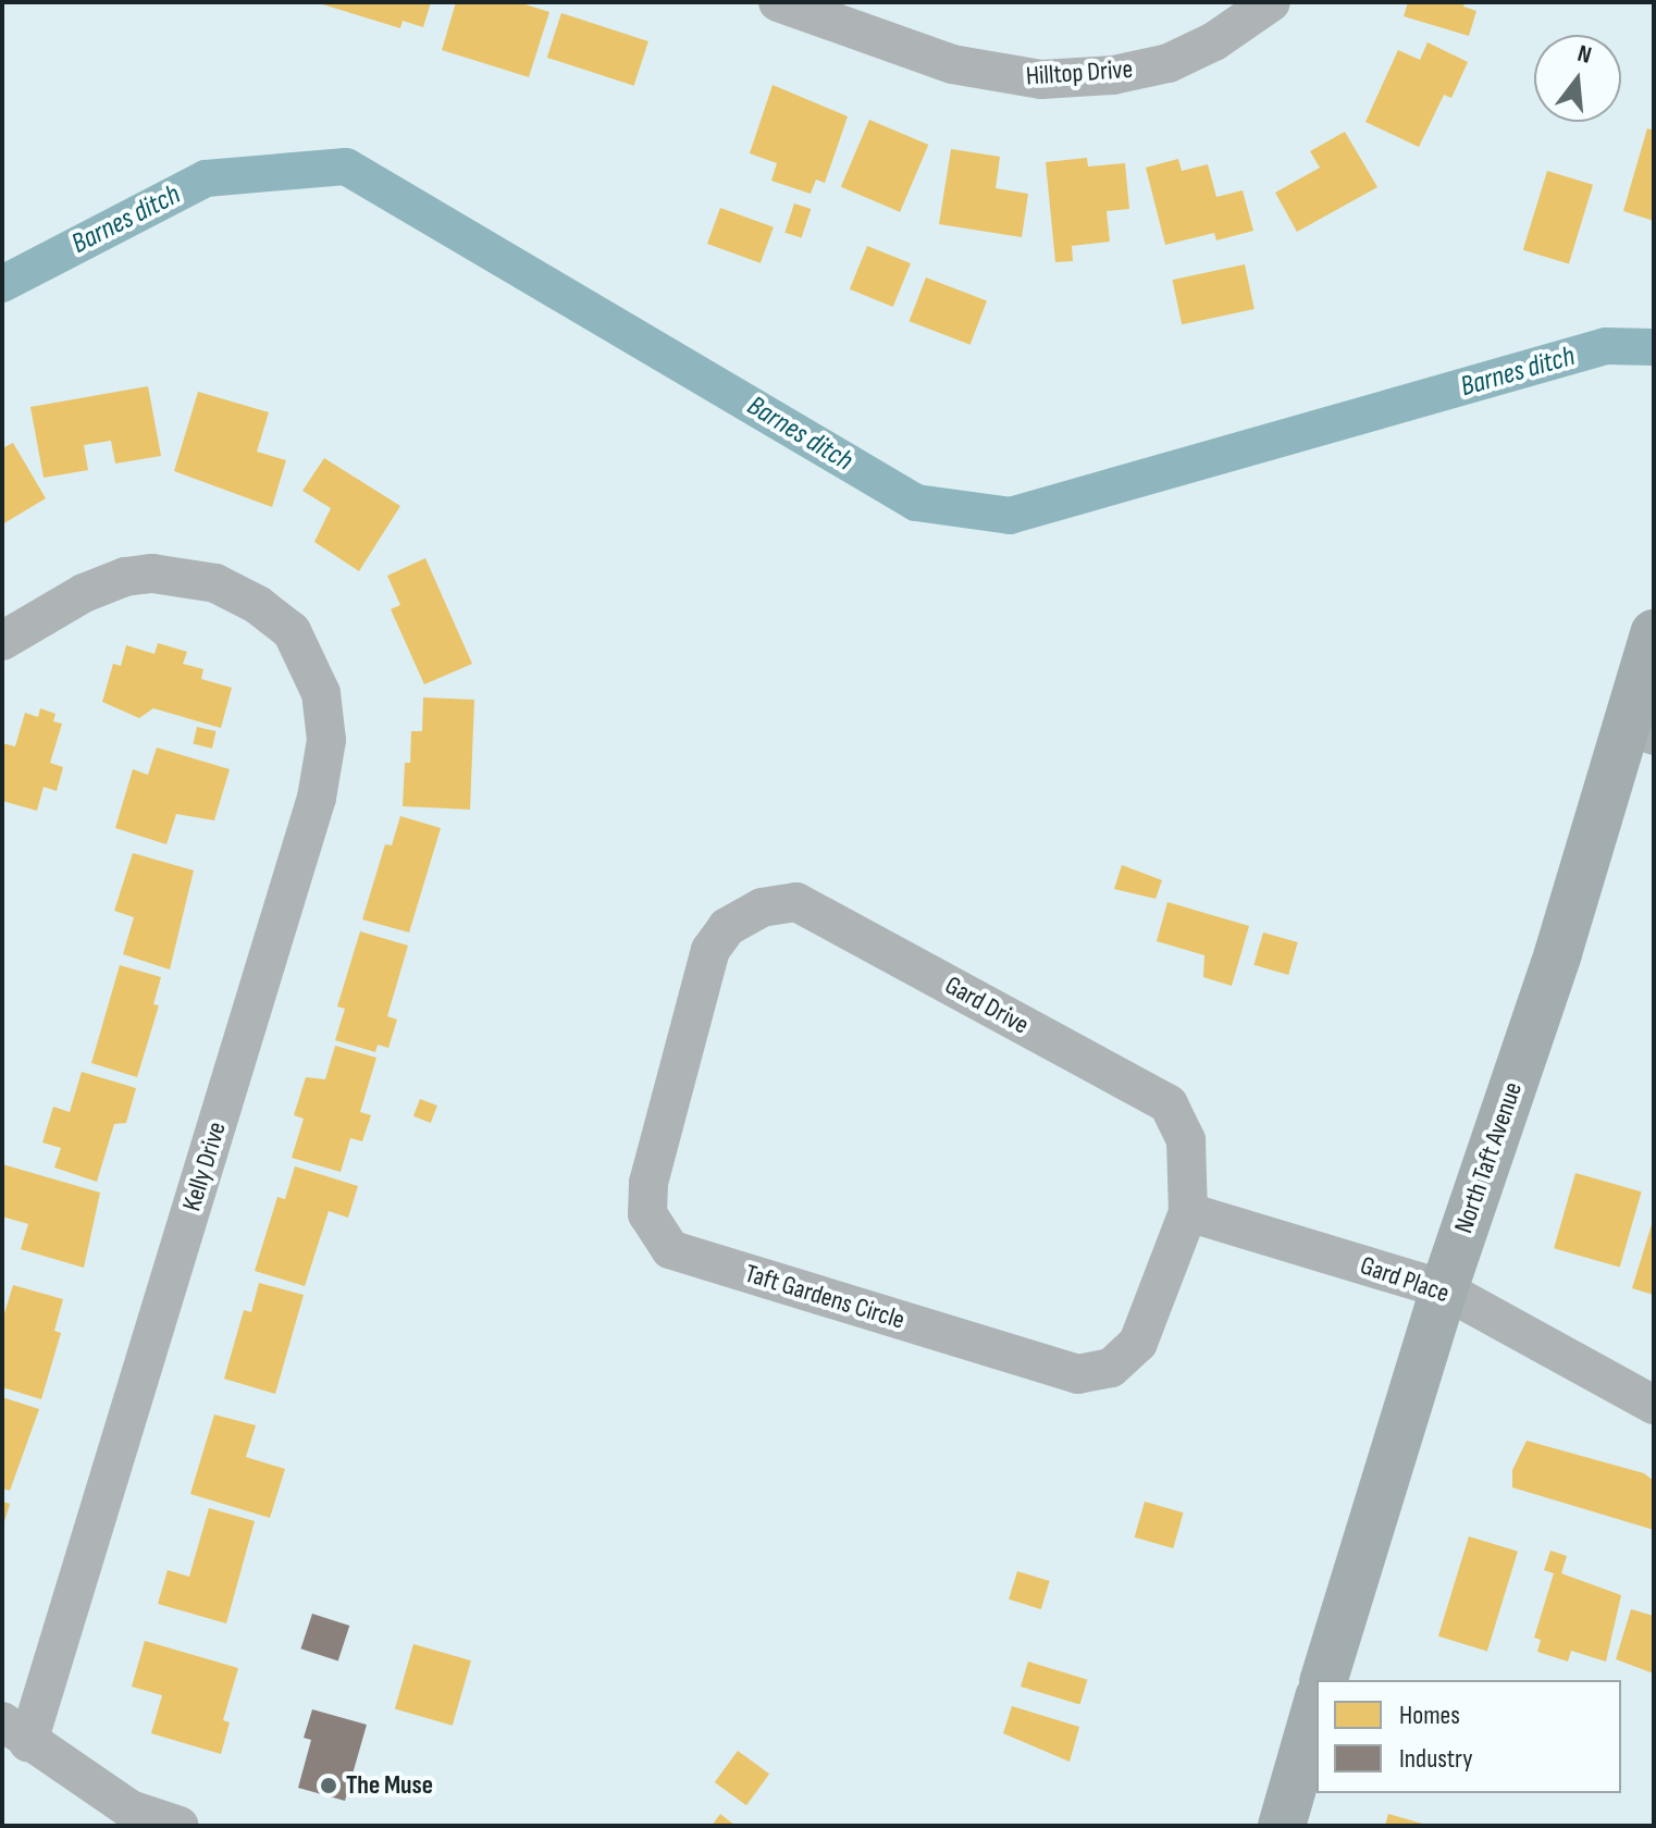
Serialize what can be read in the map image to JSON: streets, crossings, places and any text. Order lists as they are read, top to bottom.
{
  "streets": {
    "main road": ["North Taft Avenue"],
    "street": [
      "Hilltop Drive",
      "Gard Drive",
      "Kelly Drive",
      "Gard Place",
      "Taft Gardens Circle"
    ]
  },
  "crossings": [
    ["Gard Drive", "Gard Place"],
    ["Gard Drive", "Taft Gardens Circle"],
    ["North Taft Avenue", "Gard Place"],
    ["Gard Place", "Taft Gardens Circle"]
  ],
  "water": ["Barnes ditch"],
  "places": ["The Muse"],
  "legend": ["Homes", "Industry"],
  "north": "top"
}
